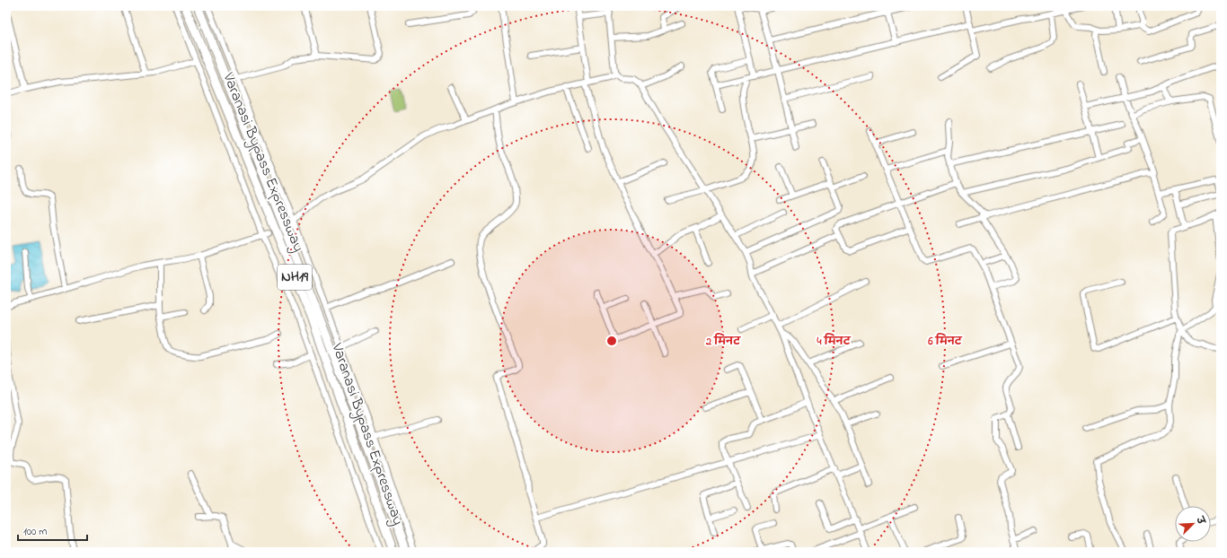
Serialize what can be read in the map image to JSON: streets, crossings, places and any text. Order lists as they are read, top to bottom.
{
  "streets": {
    "highway": ["Varanasi Bypass Expressway", "NH19"]
  },
  "scale_bar": "100 m",
  "north": "top right",
  "rings": ["2 मिनट", "4 मिनट", "6 मिनट"]
}
